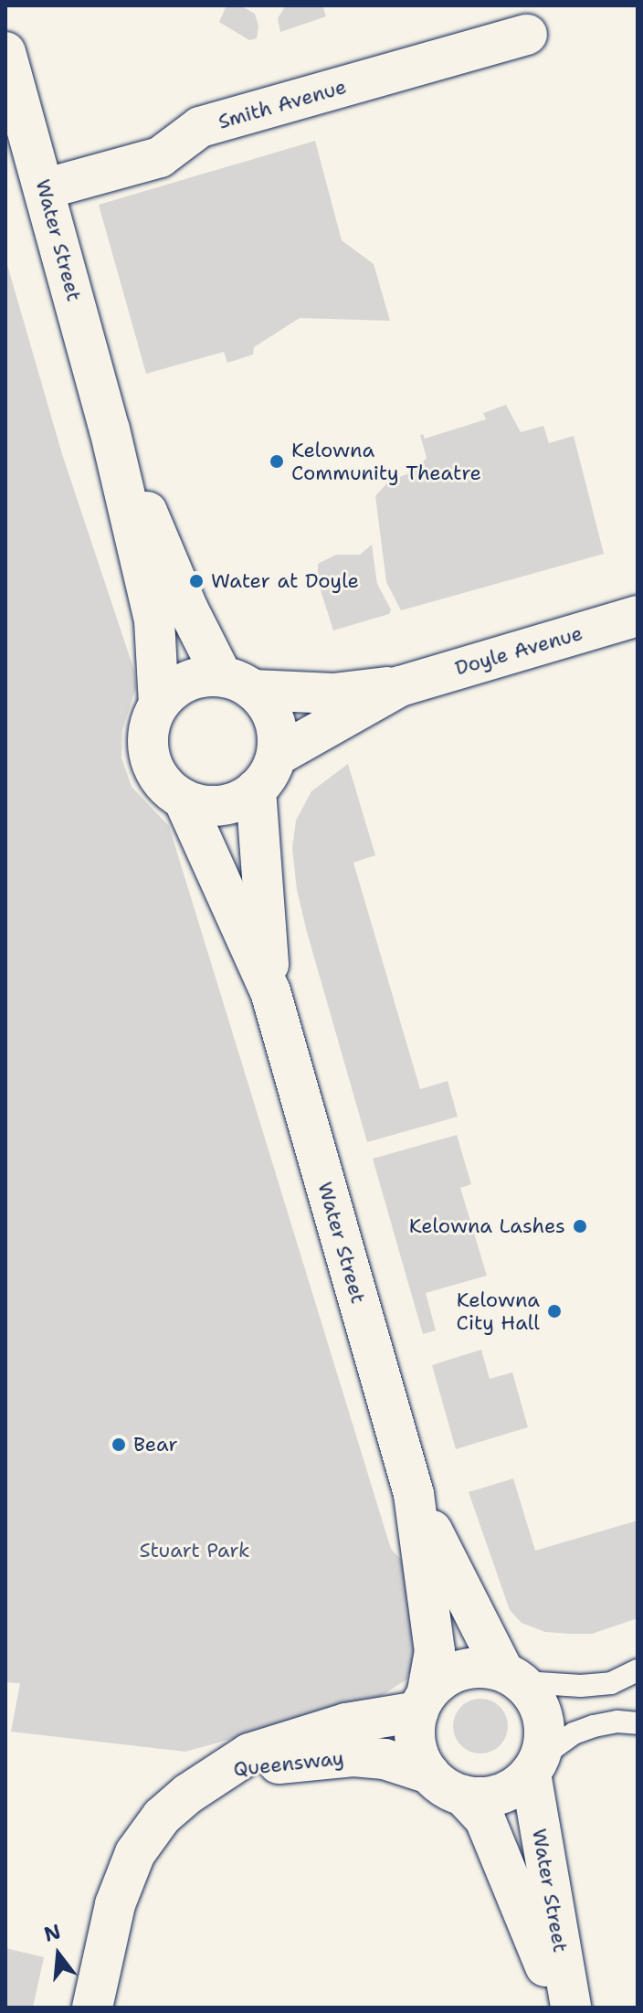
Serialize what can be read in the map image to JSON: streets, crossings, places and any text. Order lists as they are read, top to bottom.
{
  "streets": {
    "main road": [
      "Smith Avenue",
      "Water Street",
      "Doyle Avenue",
      "Queensway"
    ]
  },
  "crossings": [
    ["Smith Avenue", "Water Street"],
    ["Water Street", "Doyle Avenue"],
    ["Water Street", "Queensway"]
  ],
  "parks": ["Stuart Park"],
  "places": [
    "Kelowna Community Theatre",
    "Water at Doyle",
    "Kelowna Lashes",
    "Kelowna City Hall",
    "Bear"
  ],
  "north": "top"
}
